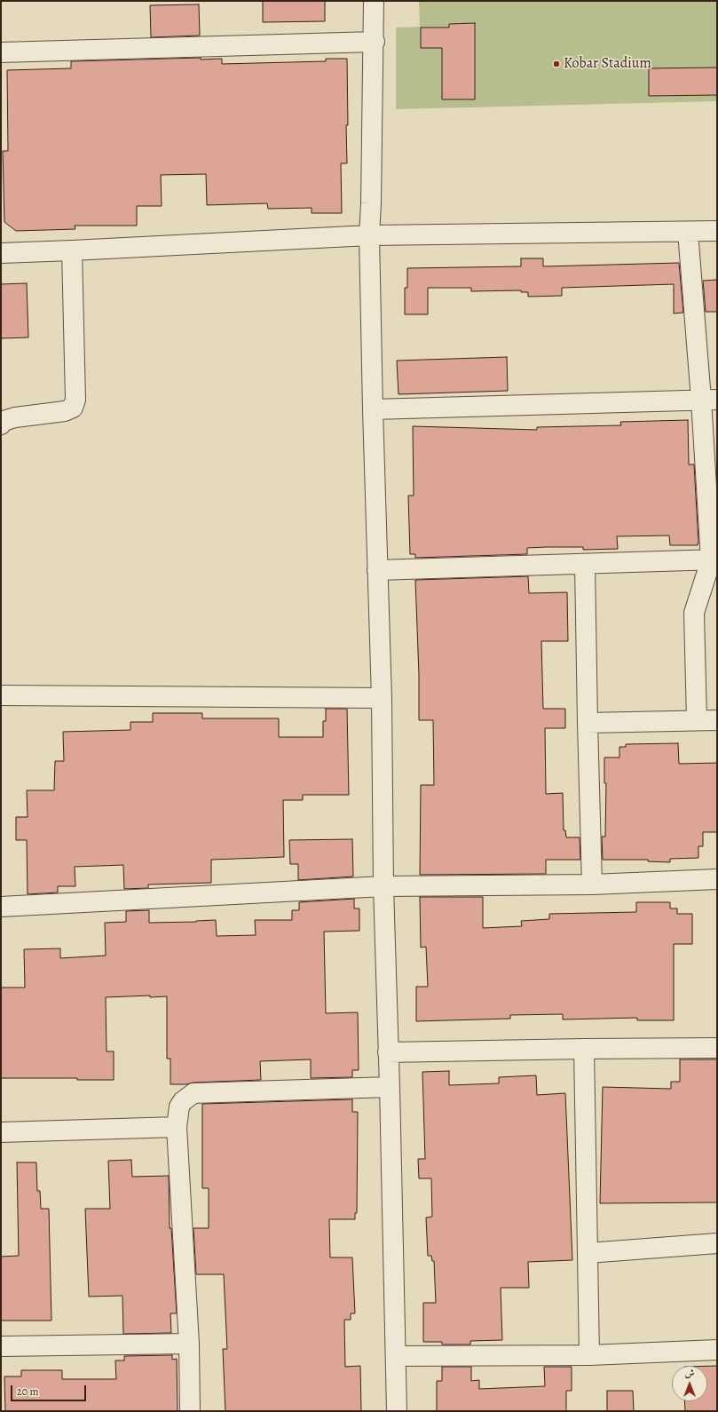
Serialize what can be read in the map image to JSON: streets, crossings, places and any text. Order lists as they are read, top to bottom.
{
  "places": ["Kobar Stadium"],
  "scale_bar": "20 m",
  "north": "top"
}
